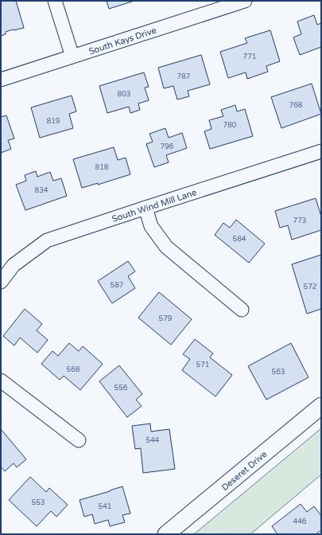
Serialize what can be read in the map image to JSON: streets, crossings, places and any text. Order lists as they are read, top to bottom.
{
  "streets": {
    "street": ["South Kays Drive", "South Wind Mill Lane", "Deseret Drive"]
  },
  "house_numbers": [
    "771",
    "787",
    "803",
    "768",
    "819",
    "780",
    "796",
    "818",
    "834",
    "773",
    "584",
    "587",
    "572",
    "579",
    "571",
    "568",
    "563",
    "556",
    "544",
    "553",
    "541",
    "446"
  ]
}
